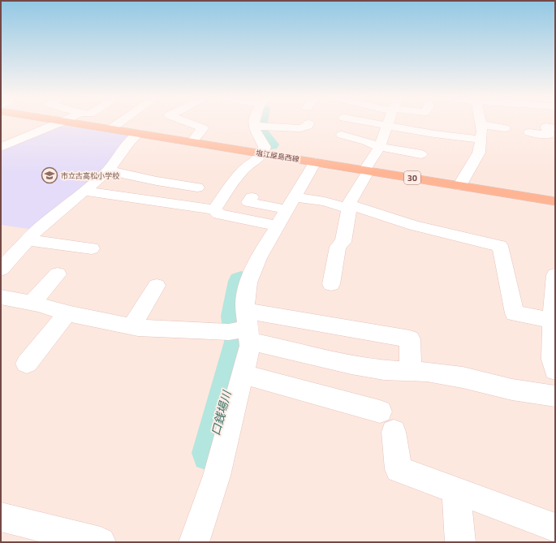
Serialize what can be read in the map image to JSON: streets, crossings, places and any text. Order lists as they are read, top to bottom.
{
  "streets": {
    "main road": ["塩江屋島西線", "30"]
  },
  "water": ["口銭場川"],
  "places": {
    "school or university": ["市立古高松小学校"]
  }
}
